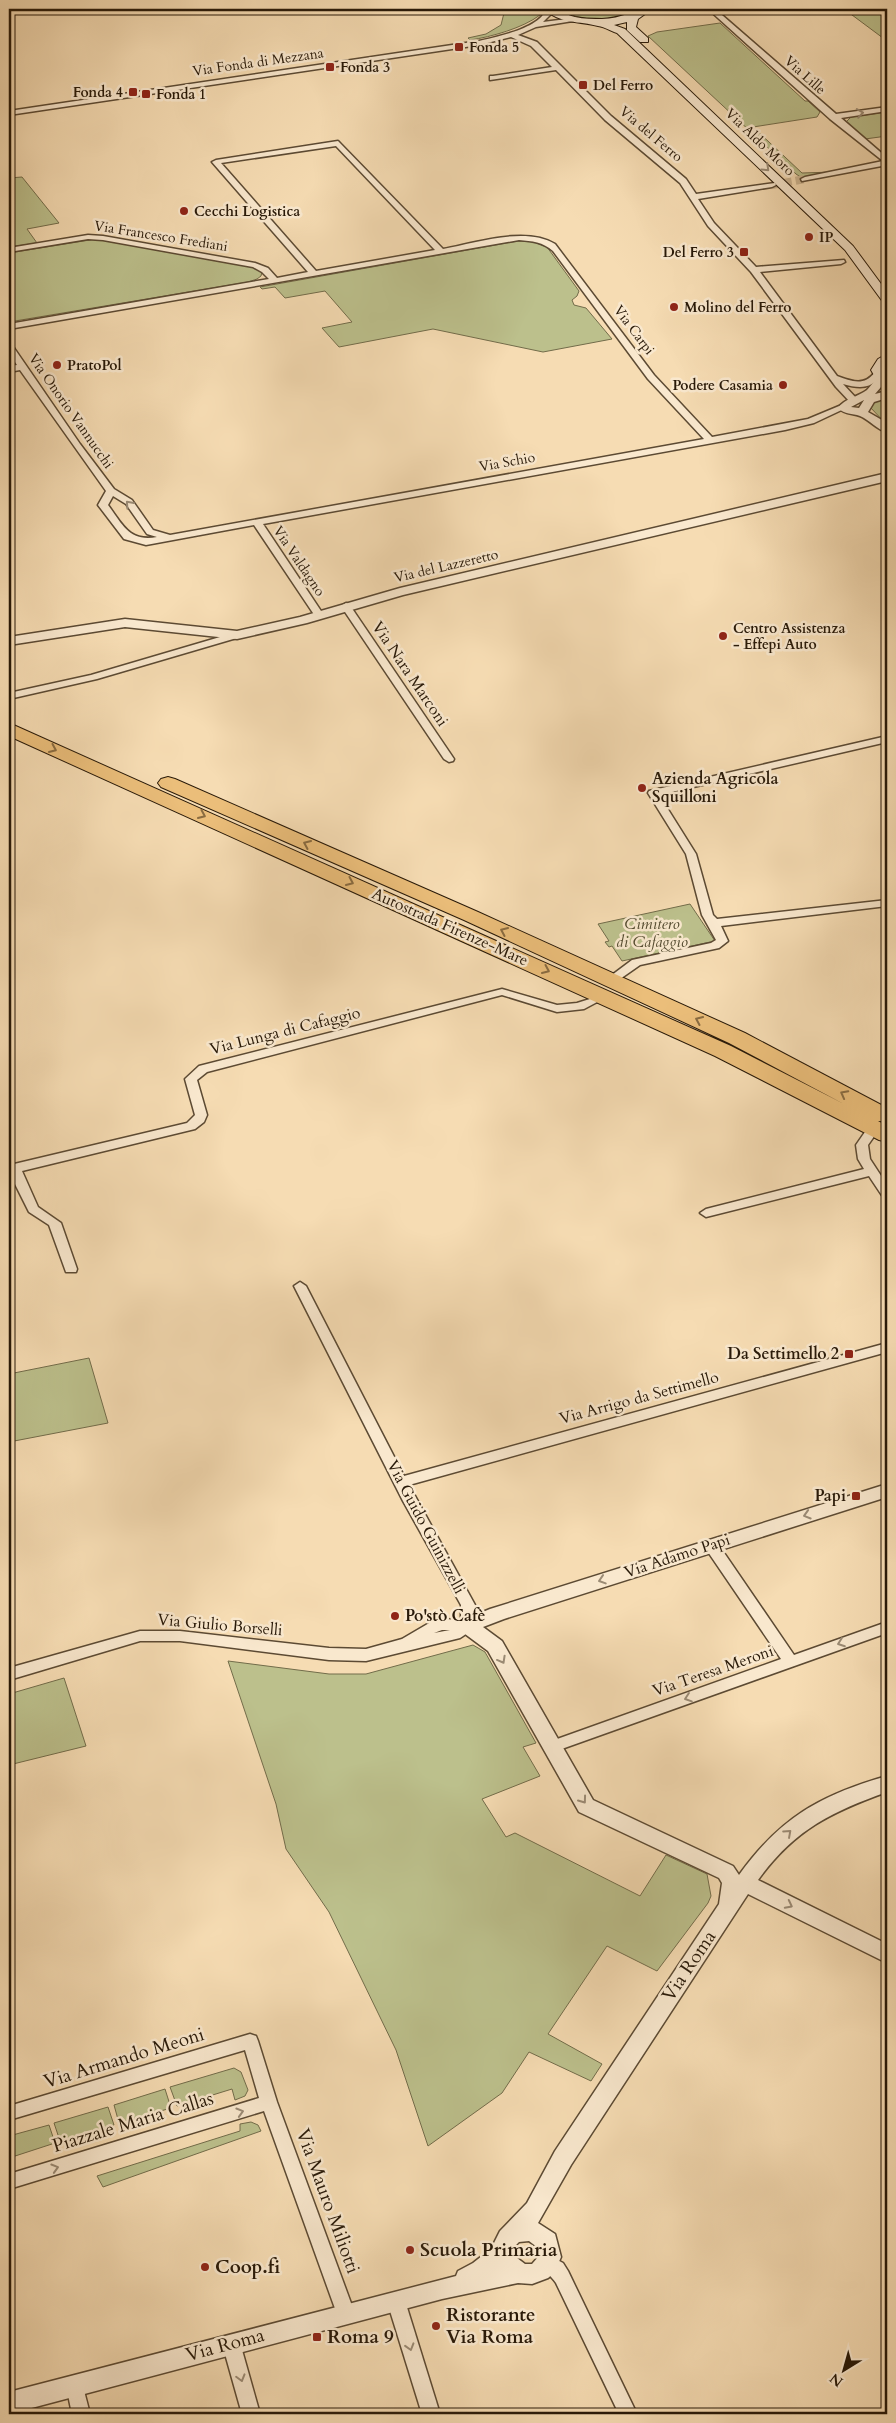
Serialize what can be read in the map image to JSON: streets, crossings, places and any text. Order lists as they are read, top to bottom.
{
  "streets": {
    "highway": ["Autostrada Firenze-Mare"],
    "main road": ["Via Aldo Moro"],
    "street": [
      "Via Fonda di Mezzana",
      "Via Lille",
      "Via del Ferro",
      "Via Francesco Frediani",
      "Via Carpi",
      "Via Onorio Vannucchi",
      "Via Schio",
      "Via Valdagno",
      "Via del Lazzeretto",
      "Via Nara Marconi",
      "Via Lunga di Cafaggio",
      "Via Arrigo da Settimello",
      "Via Guido Guinizzelli",
      "Via Adamo Papi",
      "Via Giulio Borselli",
      "Via Teresa Meroni",
      "Via Roma",
      "Via Armando Meoni",
      "Piazzale Maria Callas",
      "Via Mauro Miliotti"
    ]
  },
  "crossings": [
    ["Via Fonda di Mezzana", "Via del Ferro"],
    ["Via del Ferro", "Via Schio"],
    ["Via Carpi", "Via Schio"],
    ["Via Onorio Vannucchi", "Via Schio"],
    ["Via Schio", "Via Valdagno"],
    ["Via Valdagno", "Via del Lazzeretto"],
    ["Via del Lazzeretto", "Via Nara Marconi"],
    ["Via Arrigo da Settimello", "Via Guido Guinizzelli"],
    ["Via Guido Guinizzelli", "Via Adamo Papi"],
    ["Via Guido Guinizzelli", "Via Giulio Borselli"],
    ["Via Adamo Papi", "Via Giulio Borselli"],
    ["Via Roma", "Via Mauro Miliotti"],
    ["Via Armando Meoni", "Via Mauro Miliotti"],
    ["Piazzale Maria Callas", "Via Mauro Miliotti"]
  ],
  "one_way": ["Via Adamo Papi", "Via Teresa Meroni", "Piazzale Maria Callas"],
  "parks": ["Cimitero di Cafaggio"],
  "places": {
    "transit": [
      "Fonda 5",
      "Fonda 3",
      "Del Ferro",
      "Fonda 4",
      "Fonda 1",
      "Del Ferro 3",
      "Da Settimello 2",
      "Papi",
      "Roma 9"
    ],
    "other": [
      "Cecchi Logistica",
      "IP",
      "Molino del Ferro",
      "PratoPol",
      "Podere Casamia",
      "Centro Assistenza - Effepi Auto",
      "Azienda Agricola Squilloni",
      "Po'stò Cafè",
      "Scuola Primaria",
      "Coop.fi",
      "Ristorante Via Roma"
    ]
  },
  "north": "bottom left"
}
